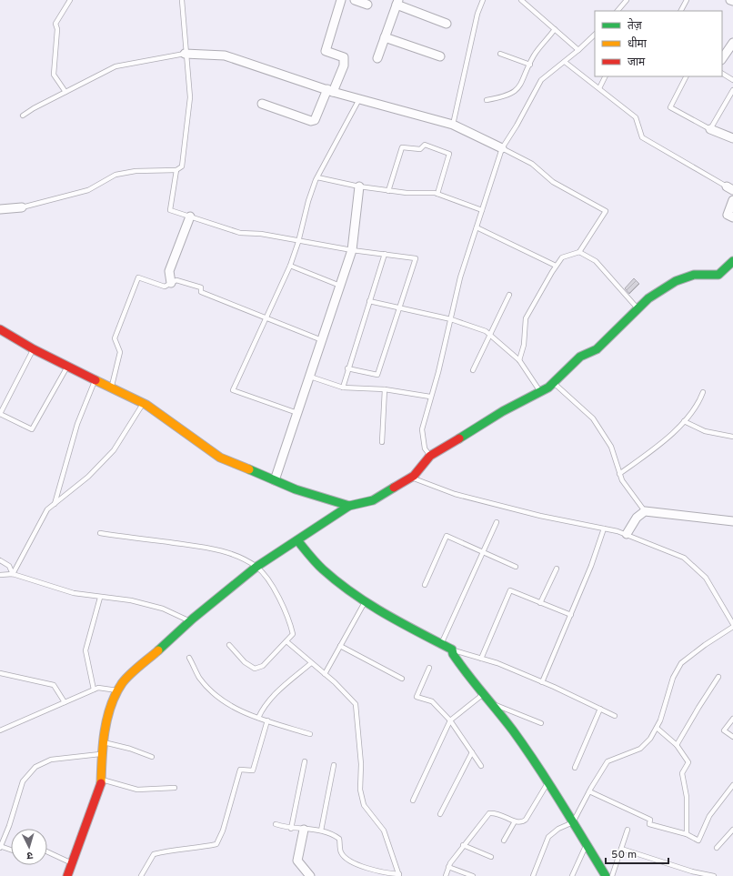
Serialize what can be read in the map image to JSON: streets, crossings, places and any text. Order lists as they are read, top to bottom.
{
  "legend": ["तेज़", "धीमा", "जाम"],
  "scale_bar": "50 m",
  "north": "bottom"
}
